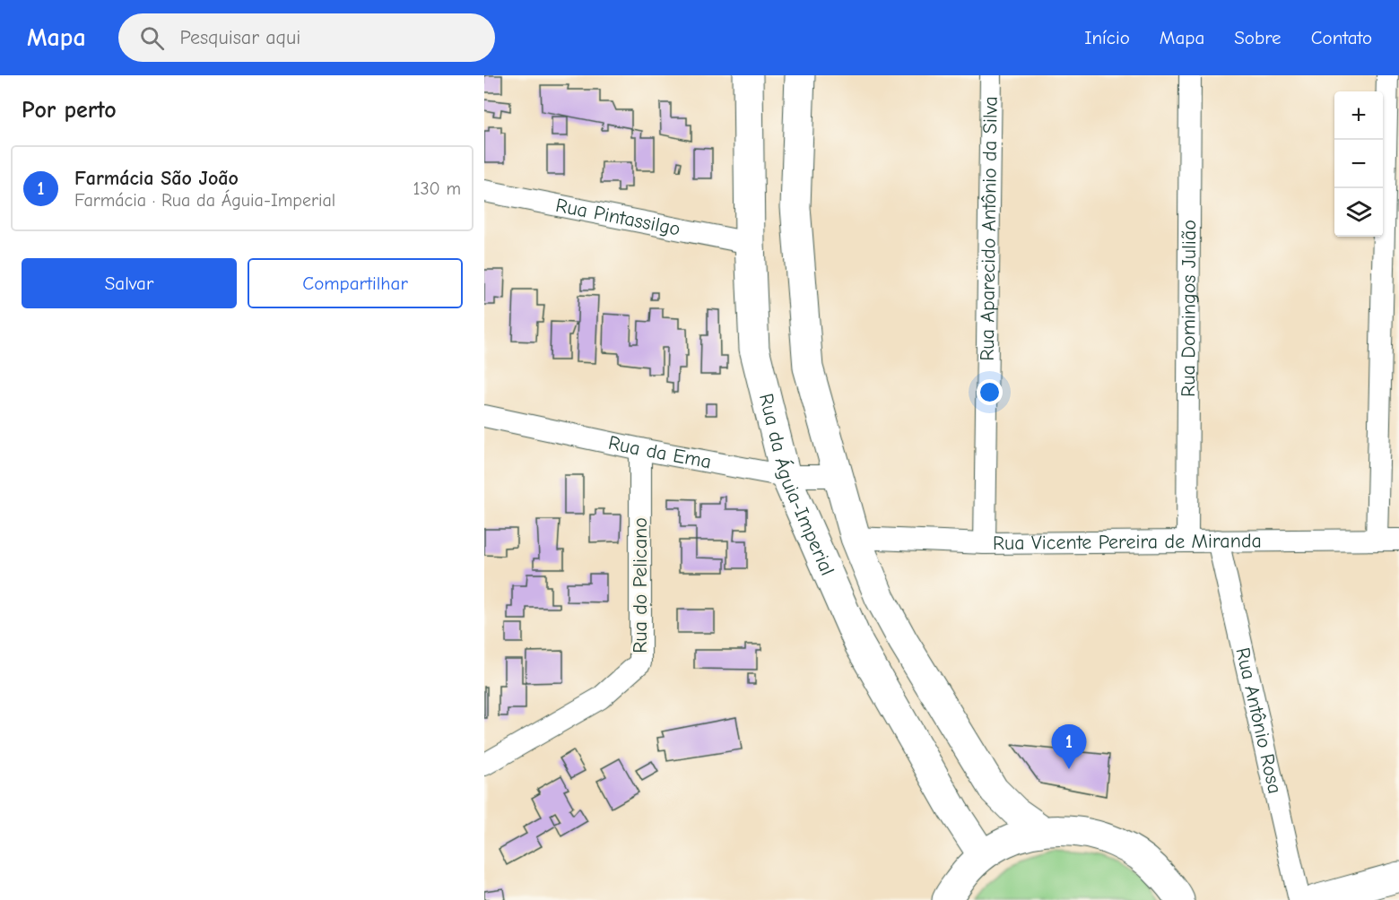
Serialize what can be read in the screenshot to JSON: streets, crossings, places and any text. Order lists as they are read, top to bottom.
{
  "streets": {
    "street": [
      "Rua Pintassilgo",
      "Rua Aparecido Antônio da Silva",
      "Rua Domingos Julião",
      "Rua da Ema",
      "Rua da Águia-Imperial",
      "Rua Vicente Pereira de Miranda",
      "Rua do Pelicano",
      "Rua Antônio Rosa"
    ]
  },
  "crossings": [
    ["Rua Pintassilgo", "Rua da Águia-Imperial"],
    ["Rua Aparecido Antônio da Silva", "Rua Vicente Pereira de Miranda"],
    ["Rua Domingos Julião", "Rua Vicente Pereira de Miranda"],
    ["Rua da Ema", "Rua da Águia-Imperial"],
    ["Rua da Ema", "Rua do Pelicano"],
    ["Rua da Águia-Imperial", "Rua Vicente Pereira de Miranda"],
    ["Rua Vicente Pereira de Miranda", "Rua Antônio Rosa"]
  ],
  "page": {
    "header": "Mapa",
    "search": "Pesquisar aqui",
    "nav": [
      "Início",
      "Mapa",
      "Sobre",
      "Contato"
    ],
    "heading": "Por perto",
    "map_buttons": ["+", "−"],
    "list": [
      {
        "mark": "1",
        "name": "Farmácia São João",
        "note": "Farmácia · Rua da Águia-Imperial",
        "value": "130 m"
      }
    ],
    "buttons": ["Salvar", "Compartilhar"],
    "pins": "1"
  }
}
